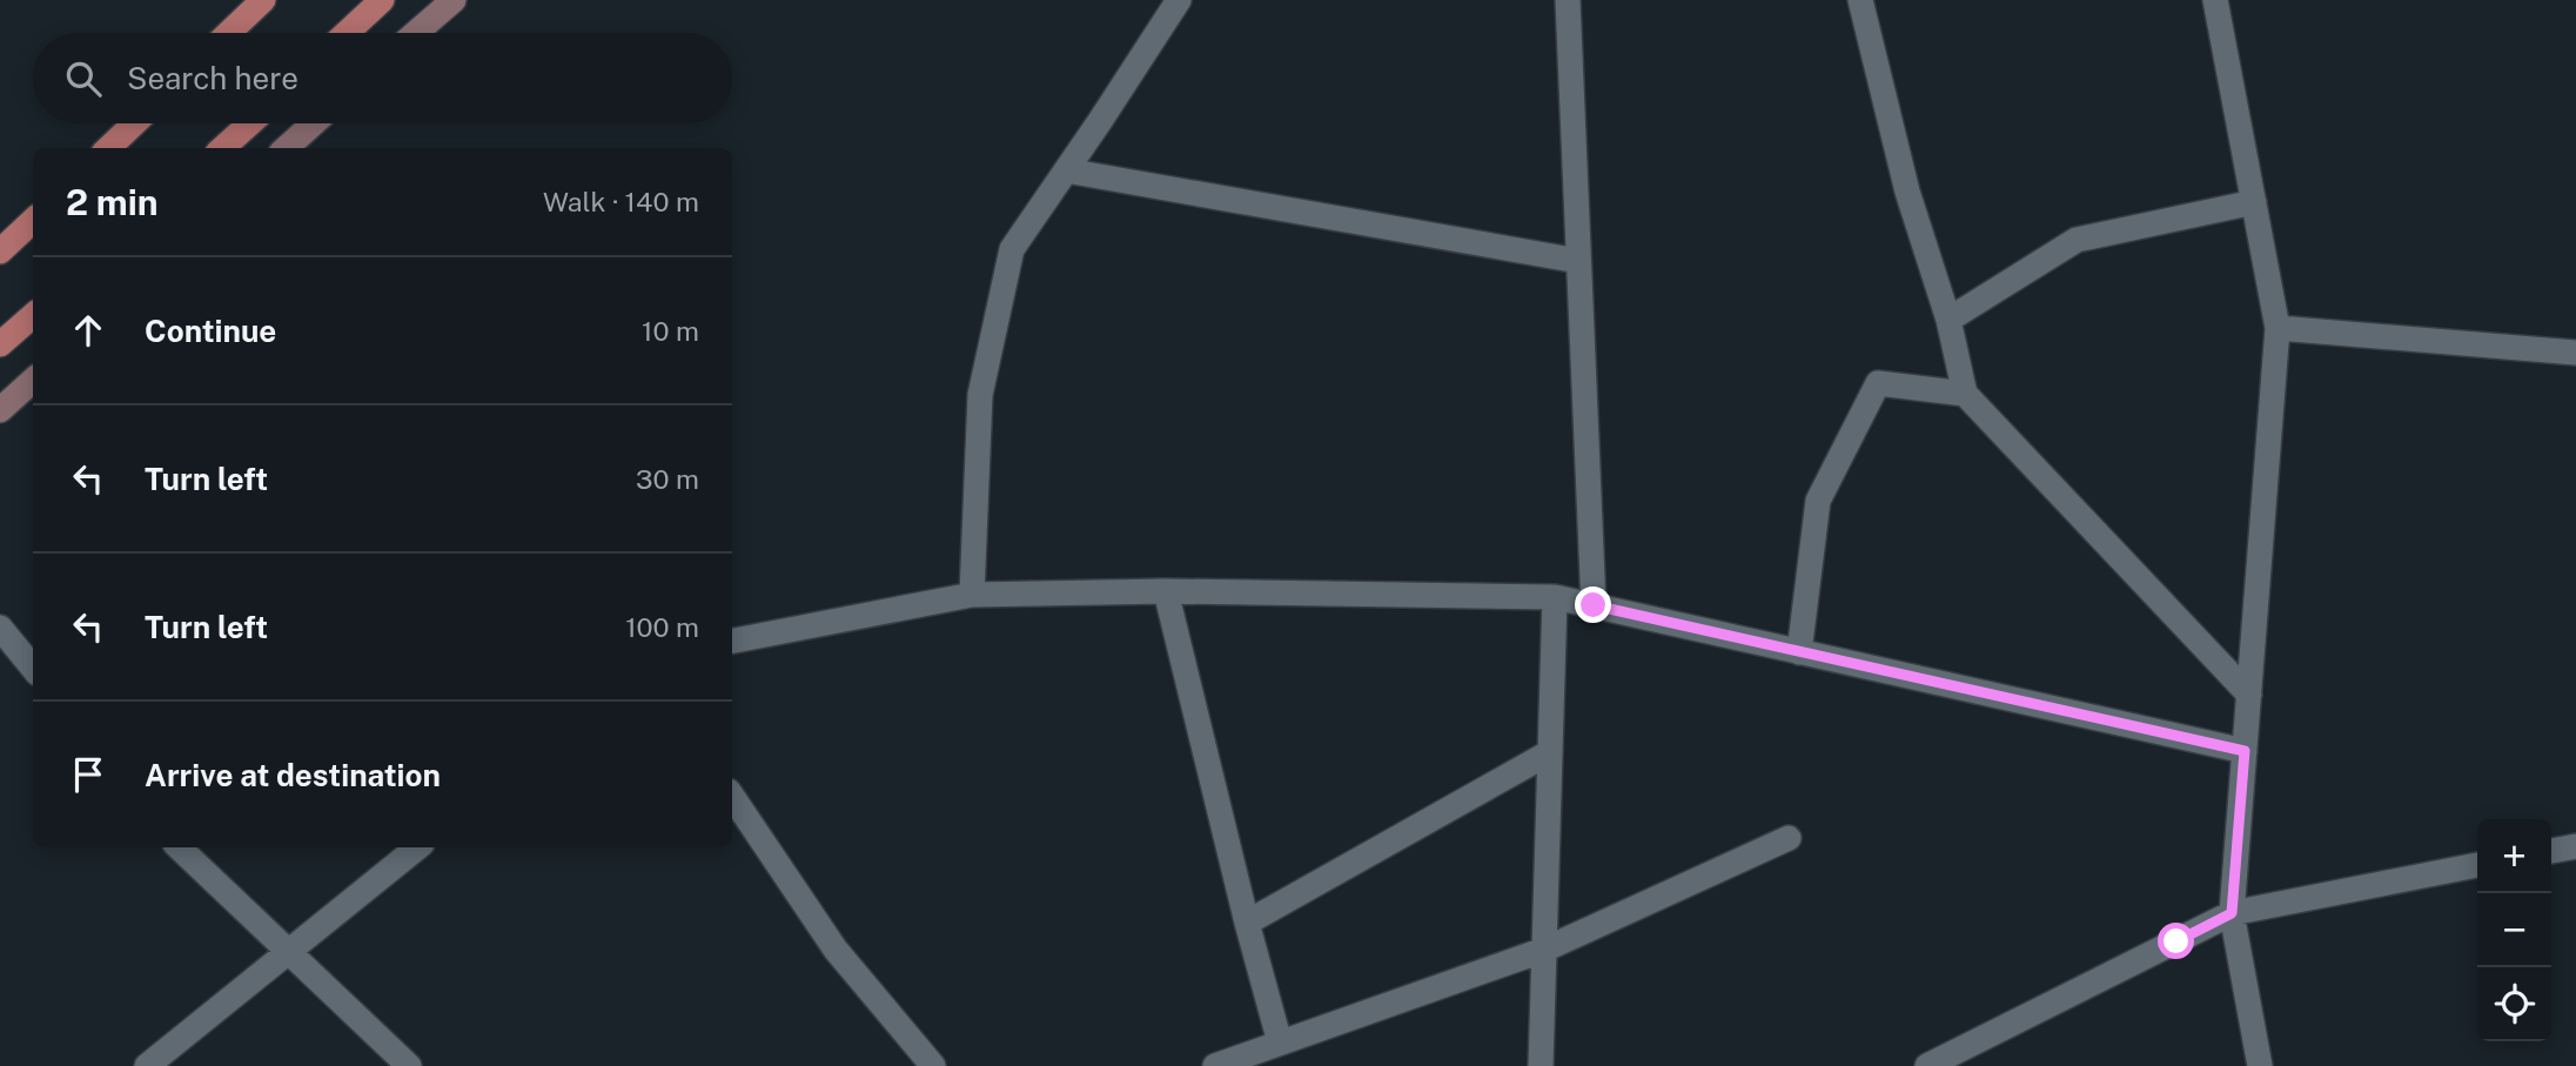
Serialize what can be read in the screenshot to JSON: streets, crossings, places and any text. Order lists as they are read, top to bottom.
{
  "page": {
    "search": "Search here",
    "heading": ["2 min", "Walk · 140 m"],
    "list": [
      ["Continue", "10 m"],
      ["Turn left", "30 m"],
      ["Turn left", "100 m"],
      "Arrive at destination"
    ],
    "map_buttons": ["+", "−"]
  }
}
